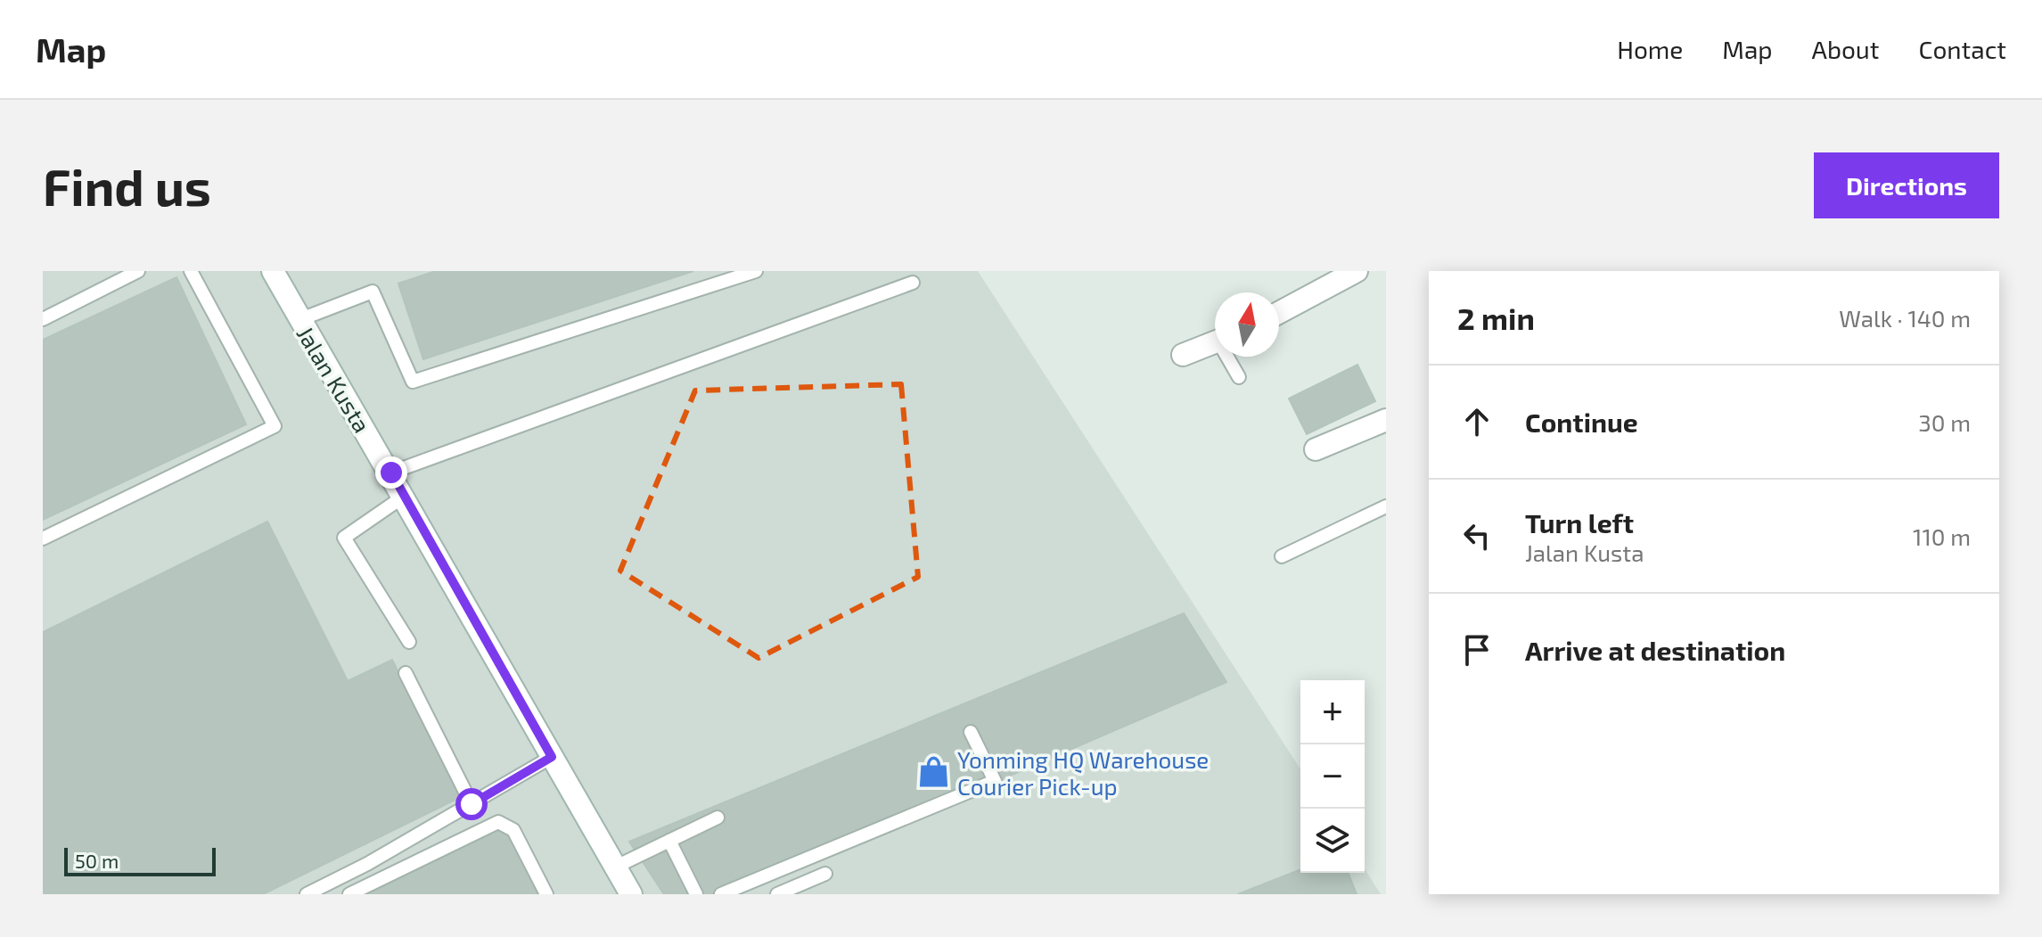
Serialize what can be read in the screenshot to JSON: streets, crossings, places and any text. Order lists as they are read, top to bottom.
{
  "streets": {
    "street": ["Jalan Kusta"]
  },
  "places": {
    "shop": ["Yonming HQ Warehouse Courier Pick-up"]
  },
  "scale_bar": "50 m",
  "north": "top",
  "page": {
    "header": "Map",
    "nav": [
      "Home",
      "Map",
      "About",
      "Contact"
    ],
    "buttons": "Directions",
    "title": "Find us",
    "heading": ["2 min", "Walk · 140 m"],
    "list": [
      ["Continue", "30 m"],
      ["Turn left", "Jalan Kusta", "110 m"],
      "Arrive at destination"
    ],
    "map_buttons": ["+", "−"],
    "scale": "50 m"
  }
}
